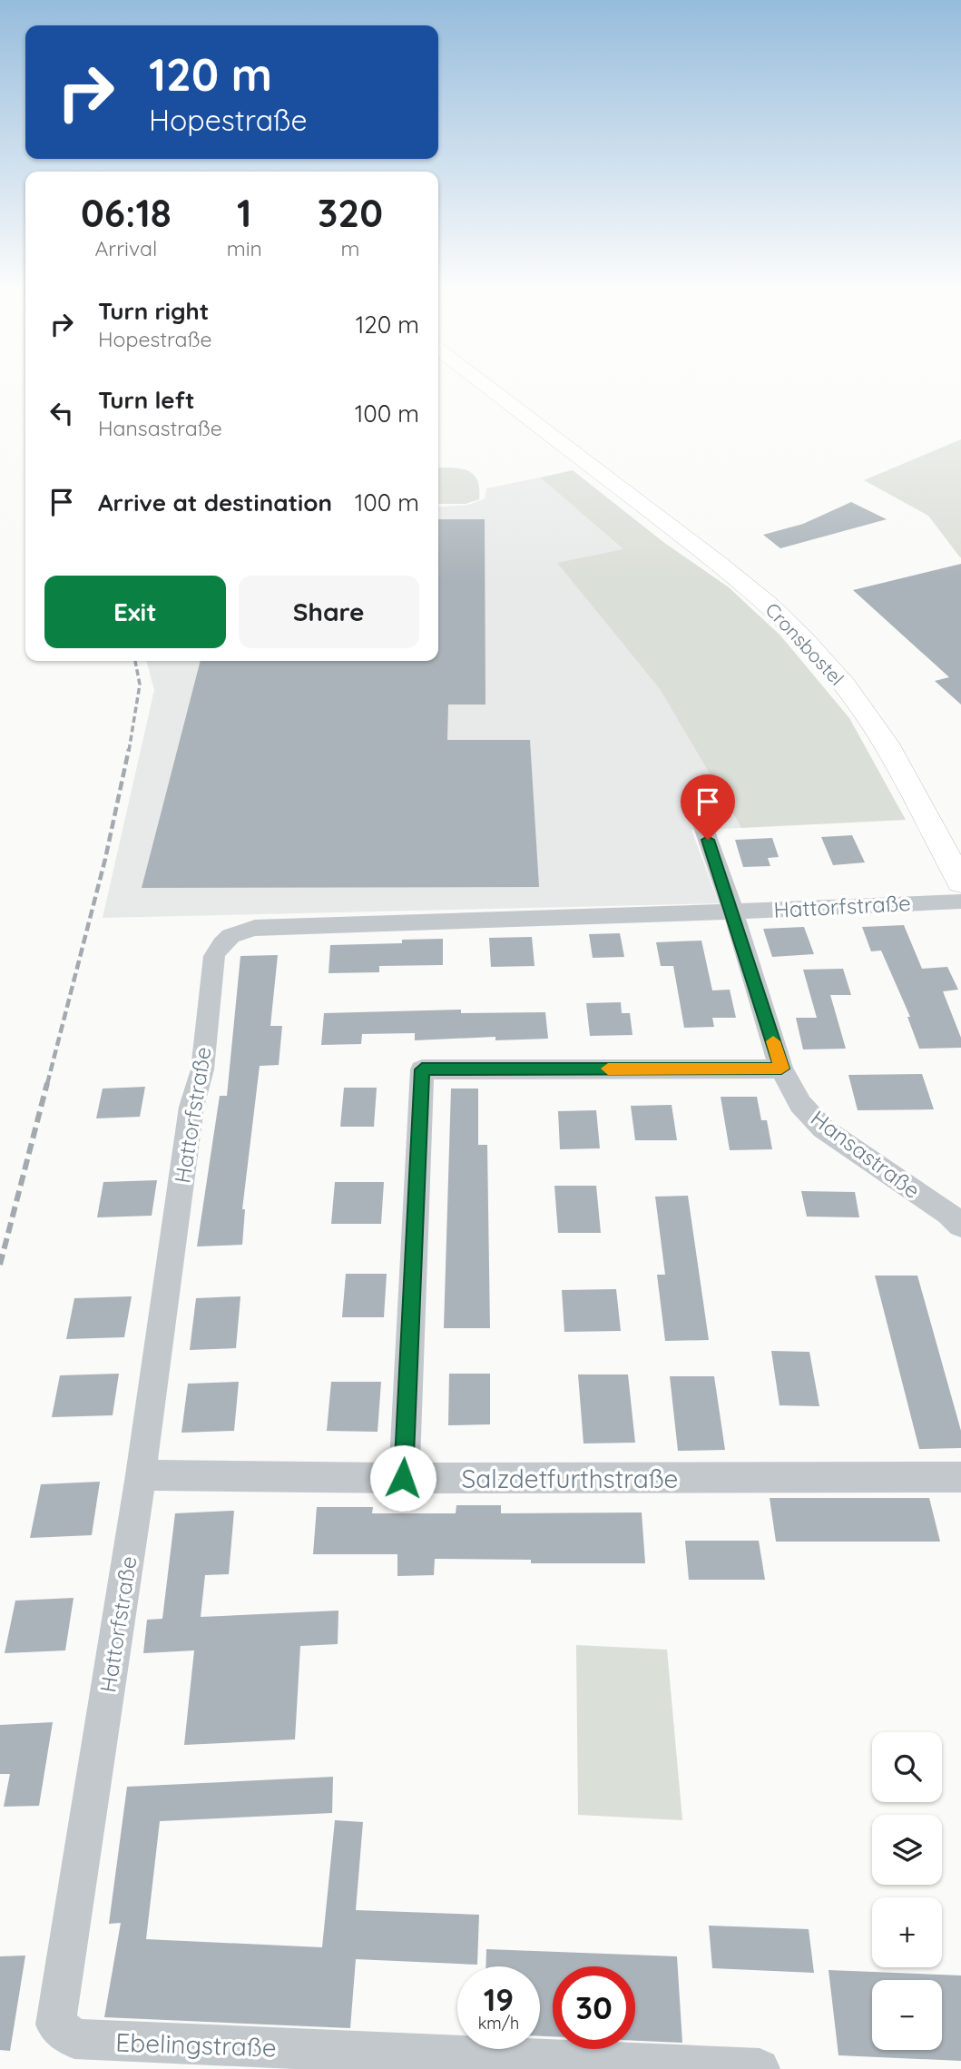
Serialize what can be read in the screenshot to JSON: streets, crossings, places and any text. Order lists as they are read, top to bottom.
{
  "streets": {
    "street": [
      "Cronsbostel",
      "Hattorfstraße",
      "Hansastraße",
      "Salzdetfurthstraße",
      "Ebelingstraße"
    ]
  },
  "crossings": [
    ["Hattorfstraße", "Hansastraße"],
    ["Hattorfstraße", "Salzdetfurthstraße"],
    ["Hattorfstraße", "Ebelingstraße"]
  ],
  "page": {
    "turn": ["120 m", "Hopestraße"],
    "eta": [
      "06:18",
      "Arrival",
      "1",
      "min",
      "320",
      "m"
    ],
    "list": [
      {
        "name": "Turn right",
        "note": "Hopestraße",
        "value": "120 m"
      },
      {
        "name": "Turn left",
        "note": "Hansastraße",
        "value": "100 m"
      },
      {
        "name": "Arrive at destination",
        "value": "100 m"
      }
    ],
    "buttons": ["Exit", "Share"],
    "map_buttons": ["+", "−"],
    "speed": "19 km/h",
    "limit": "30"
  }
}
